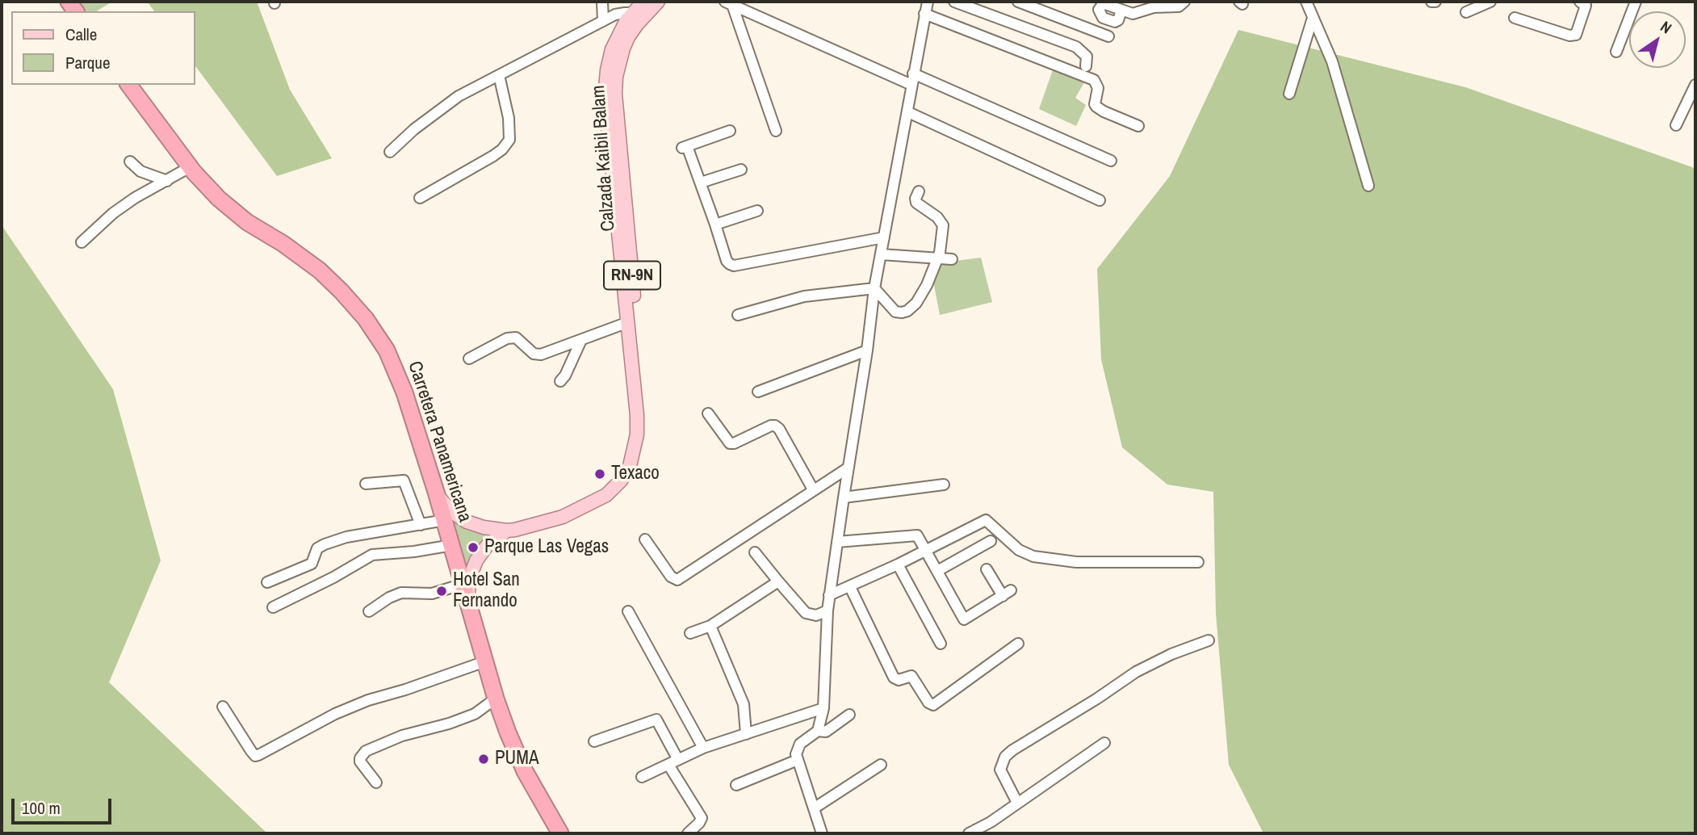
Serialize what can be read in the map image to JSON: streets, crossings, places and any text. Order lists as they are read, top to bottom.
{
  "streets": {
    "highway": ["Carretera Panamericana"],
    "main road": ["Calzada Kaibil Balam", "RN-9N"]
  },
  "crossings": [
    ["Calzada Kaibil Balam", "Carretera Panamericana"]
  ],
  "places": [
    "Texaco",
    "Parque Las Vegas",
    "Hotel San Fernando",
    "PUMA"
  ],
  "legend": ["Calle", "Parque"],
  "scale_bar": "100 m",
  "north": "top right"
}
